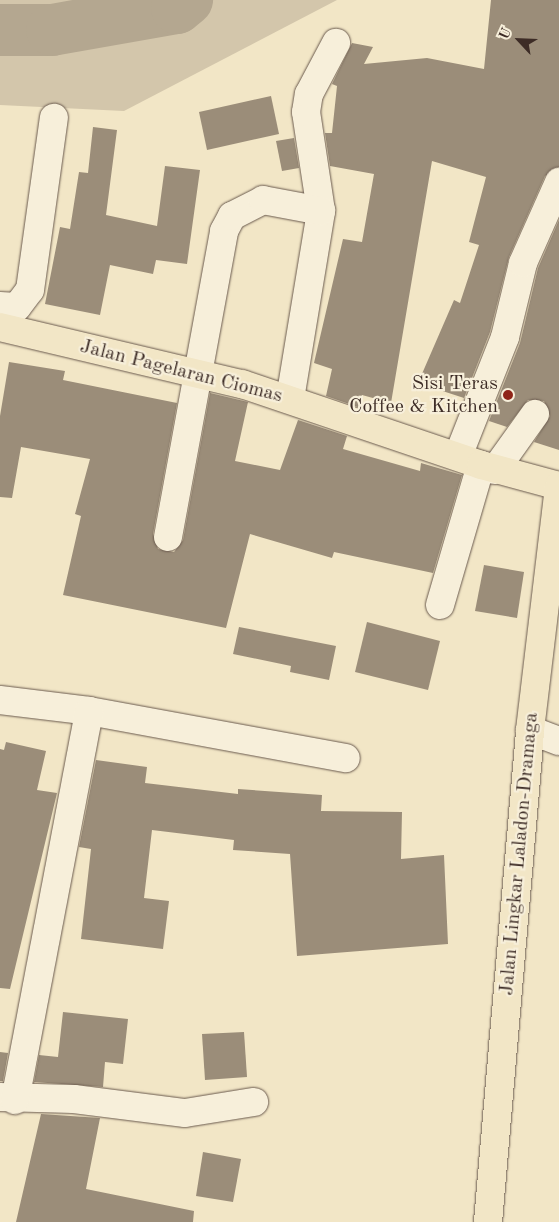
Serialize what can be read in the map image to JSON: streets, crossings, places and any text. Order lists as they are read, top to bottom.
{
  "streets": {
    "main road": ["Jalan Pagelaran Ciomas", "Jalan Lingkar Laladon-Dramaga"]
  },
  "crossings": [
    ["Jalan Pagelaran Ciomas", "Jalan Lingkar Laladon-Dramaga"]
  ],
  "places": ["Sisi Teras Coffee & Kitchen"],
  "north": "top left"
}
